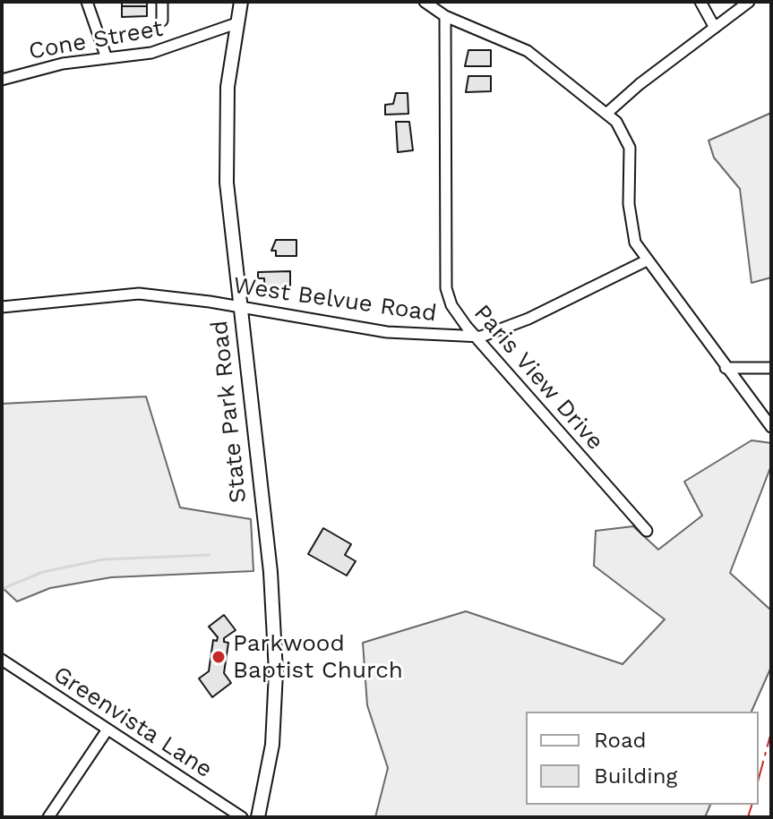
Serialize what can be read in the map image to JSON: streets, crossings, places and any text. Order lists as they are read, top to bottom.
{
  "streets": {
    "main road": ["State Park Road"],
    "street": [
      "Cone Street",
      "West Belvue Road",
      "Paris View Drive",
      "Greenvista Lane"
    ]
  },
  "crossings": [
    ["Cone Street", "State Park Road"],
    ["West Belvue Road", "Paris View Drive"],
    ["West Belvue Road", "State Park Road"]
  ],
  "places": ["Parkwood Baptist Church"],
  "legend": ["Road", "Building"]
}
